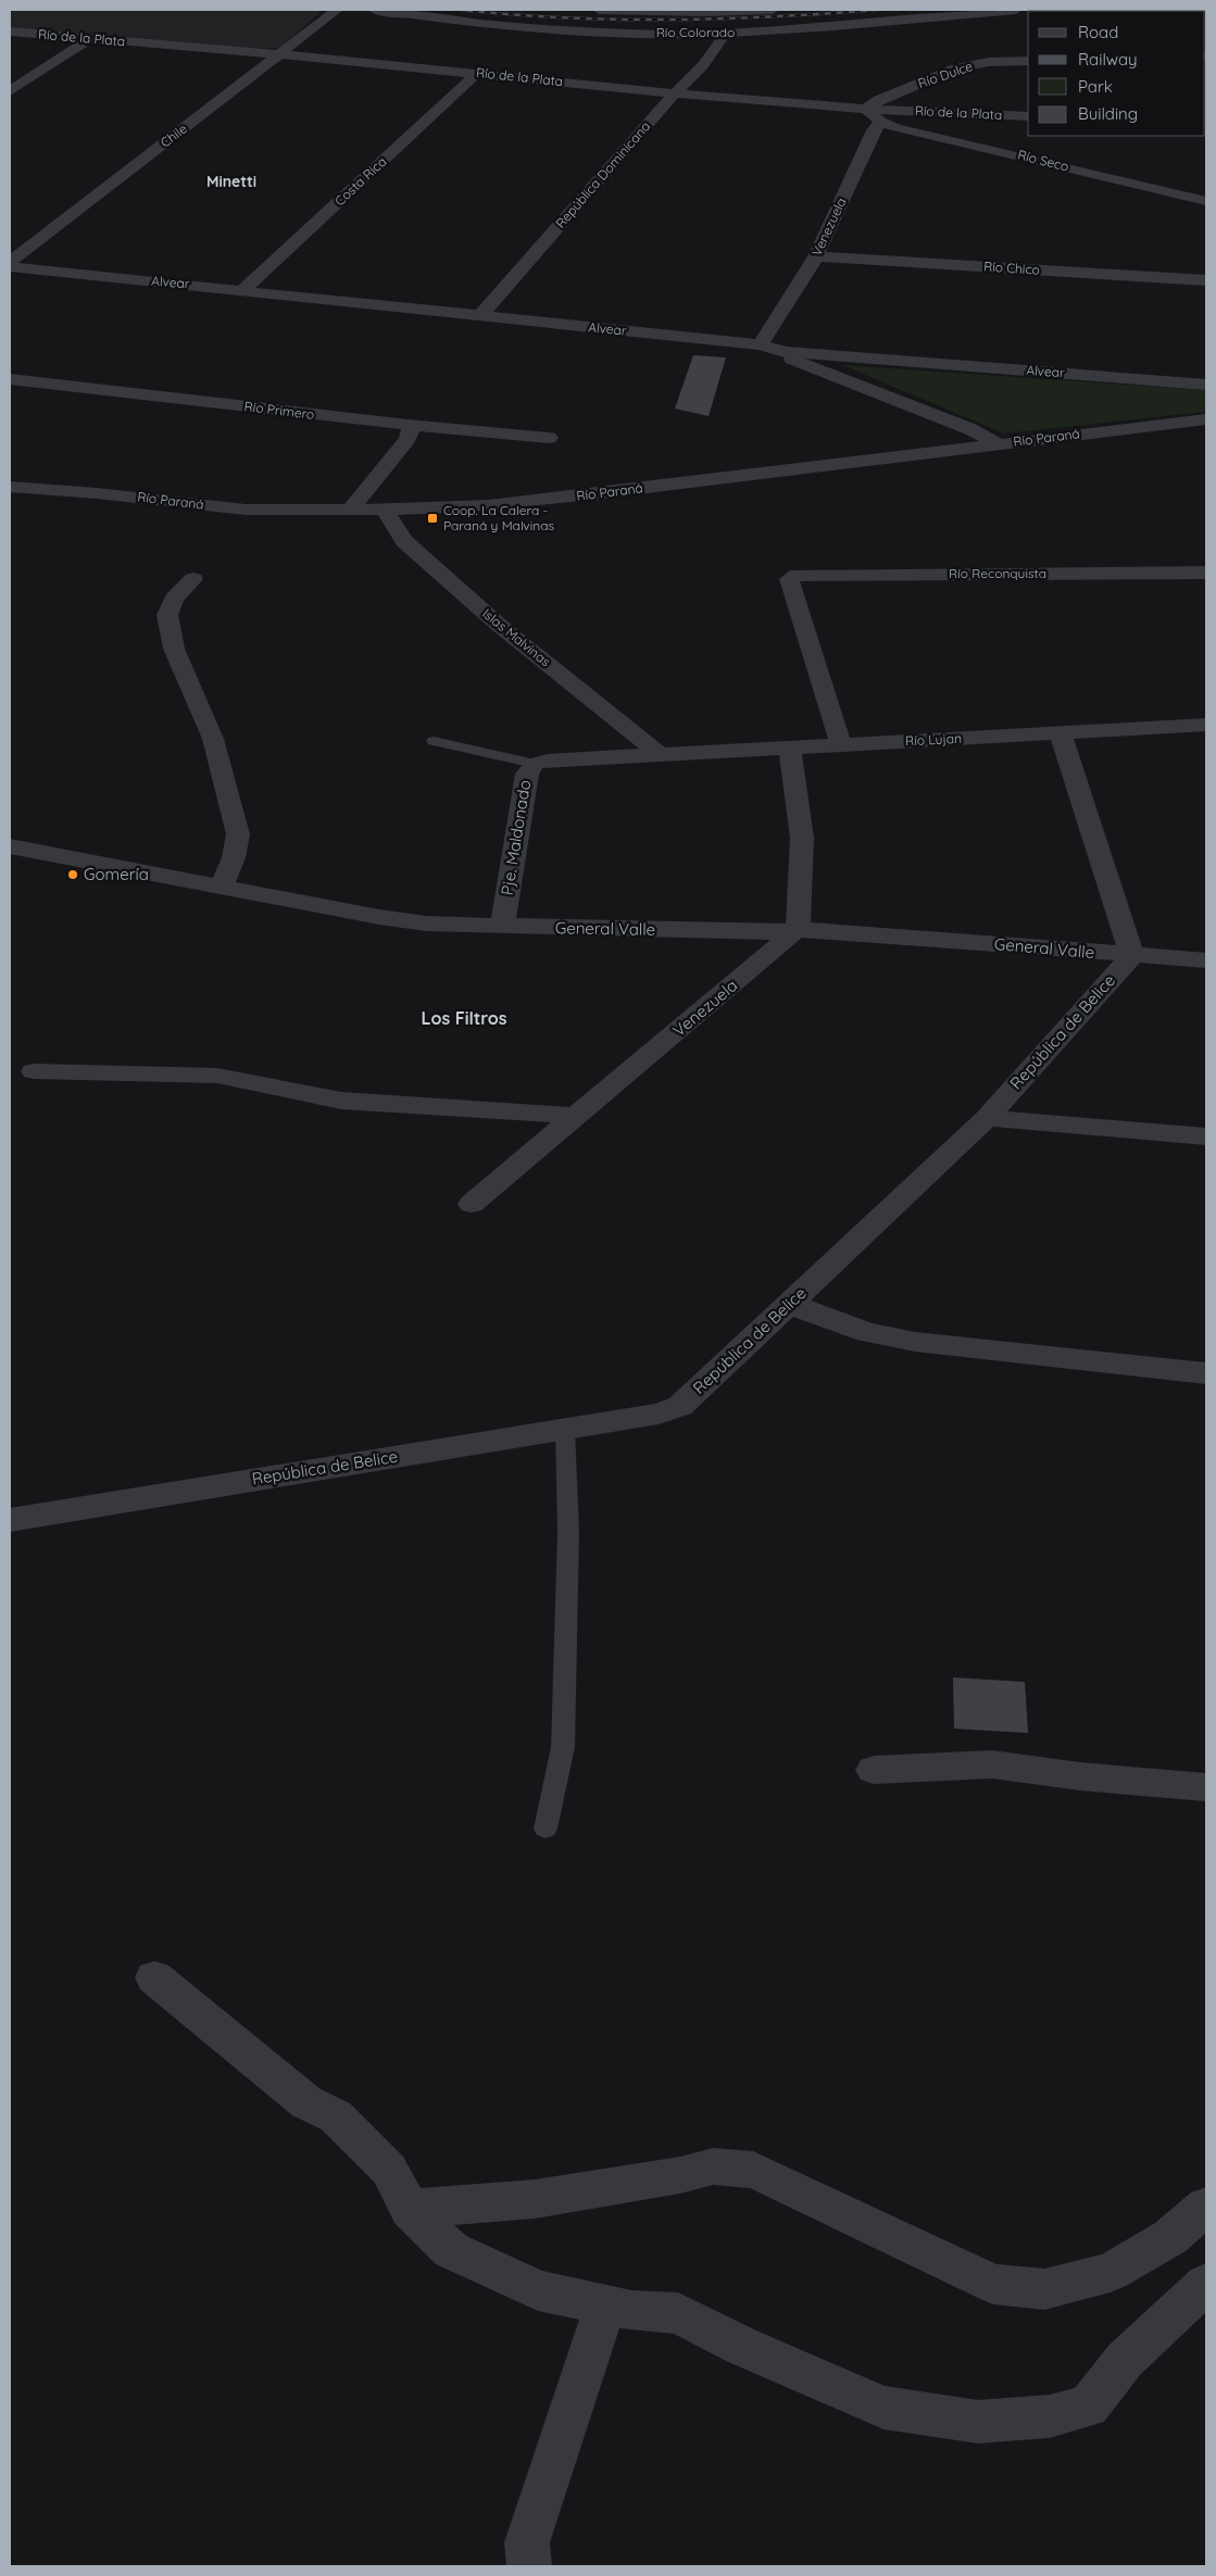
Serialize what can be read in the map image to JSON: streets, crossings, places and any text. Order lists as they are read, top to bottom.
{
  "streets": {
    "street": [
      "Río Colorado",
      "Río de la Plata",
      "Río Dulce",
      "Chile",
      "Río Seco",
      "República Dominicana",
      "Costa Rica",
      "Venezuela",
      "Río Chico",
      "Alvear",
      "Río Primero",
      "Río Paraná",
      "Río Reconquista",
      "Islas Malvinas",
      "Río Lujan",
      "Pje. Maldonado",
      "General Valle",
      "República de Belice"
    ]
  },
  "crossings": [
    ["Río Colorado", "República Dominicana"],
    ["Río de la Plata", "Río Dulce"],
    ["Río de la Plata", "Chile"],
    ["Río de la Plata", "República Dominicana"],
    ["Río de la Plata", "Costa Rica"],
    ["Río Seco", "Venezuela"],
    ["República Dominicana", "Alvear"],
    ["Costa Rica", "Alvear"],
    ["Venezuela", "Río Chico"],
    ["Venezuela", "Alvear"],
    ["Venezuela", "General Valle"],
    ["Río Paraná", "Islas Malvinas"],
    ["Río Reconquista", "Río Lujan"],
    ["Islas Malvinas", "Río Lujan"],
    ["Río Lujan", "Pje. Maldonado"],
    ["Pje. Maldonado", "General Valle"],
    ["General Valle", "República de Belice"]
  ],
  "districts": ["Minetti", "Los Filtros"],
  "places": {
    "transit": ["Coop. La Calera - Paraná y Malvinas"],
    "other": ["Gomería"]
  },
  "legend": [
    "Road",
    "Railway",
    "Park",
    "Building"
  ]
}
